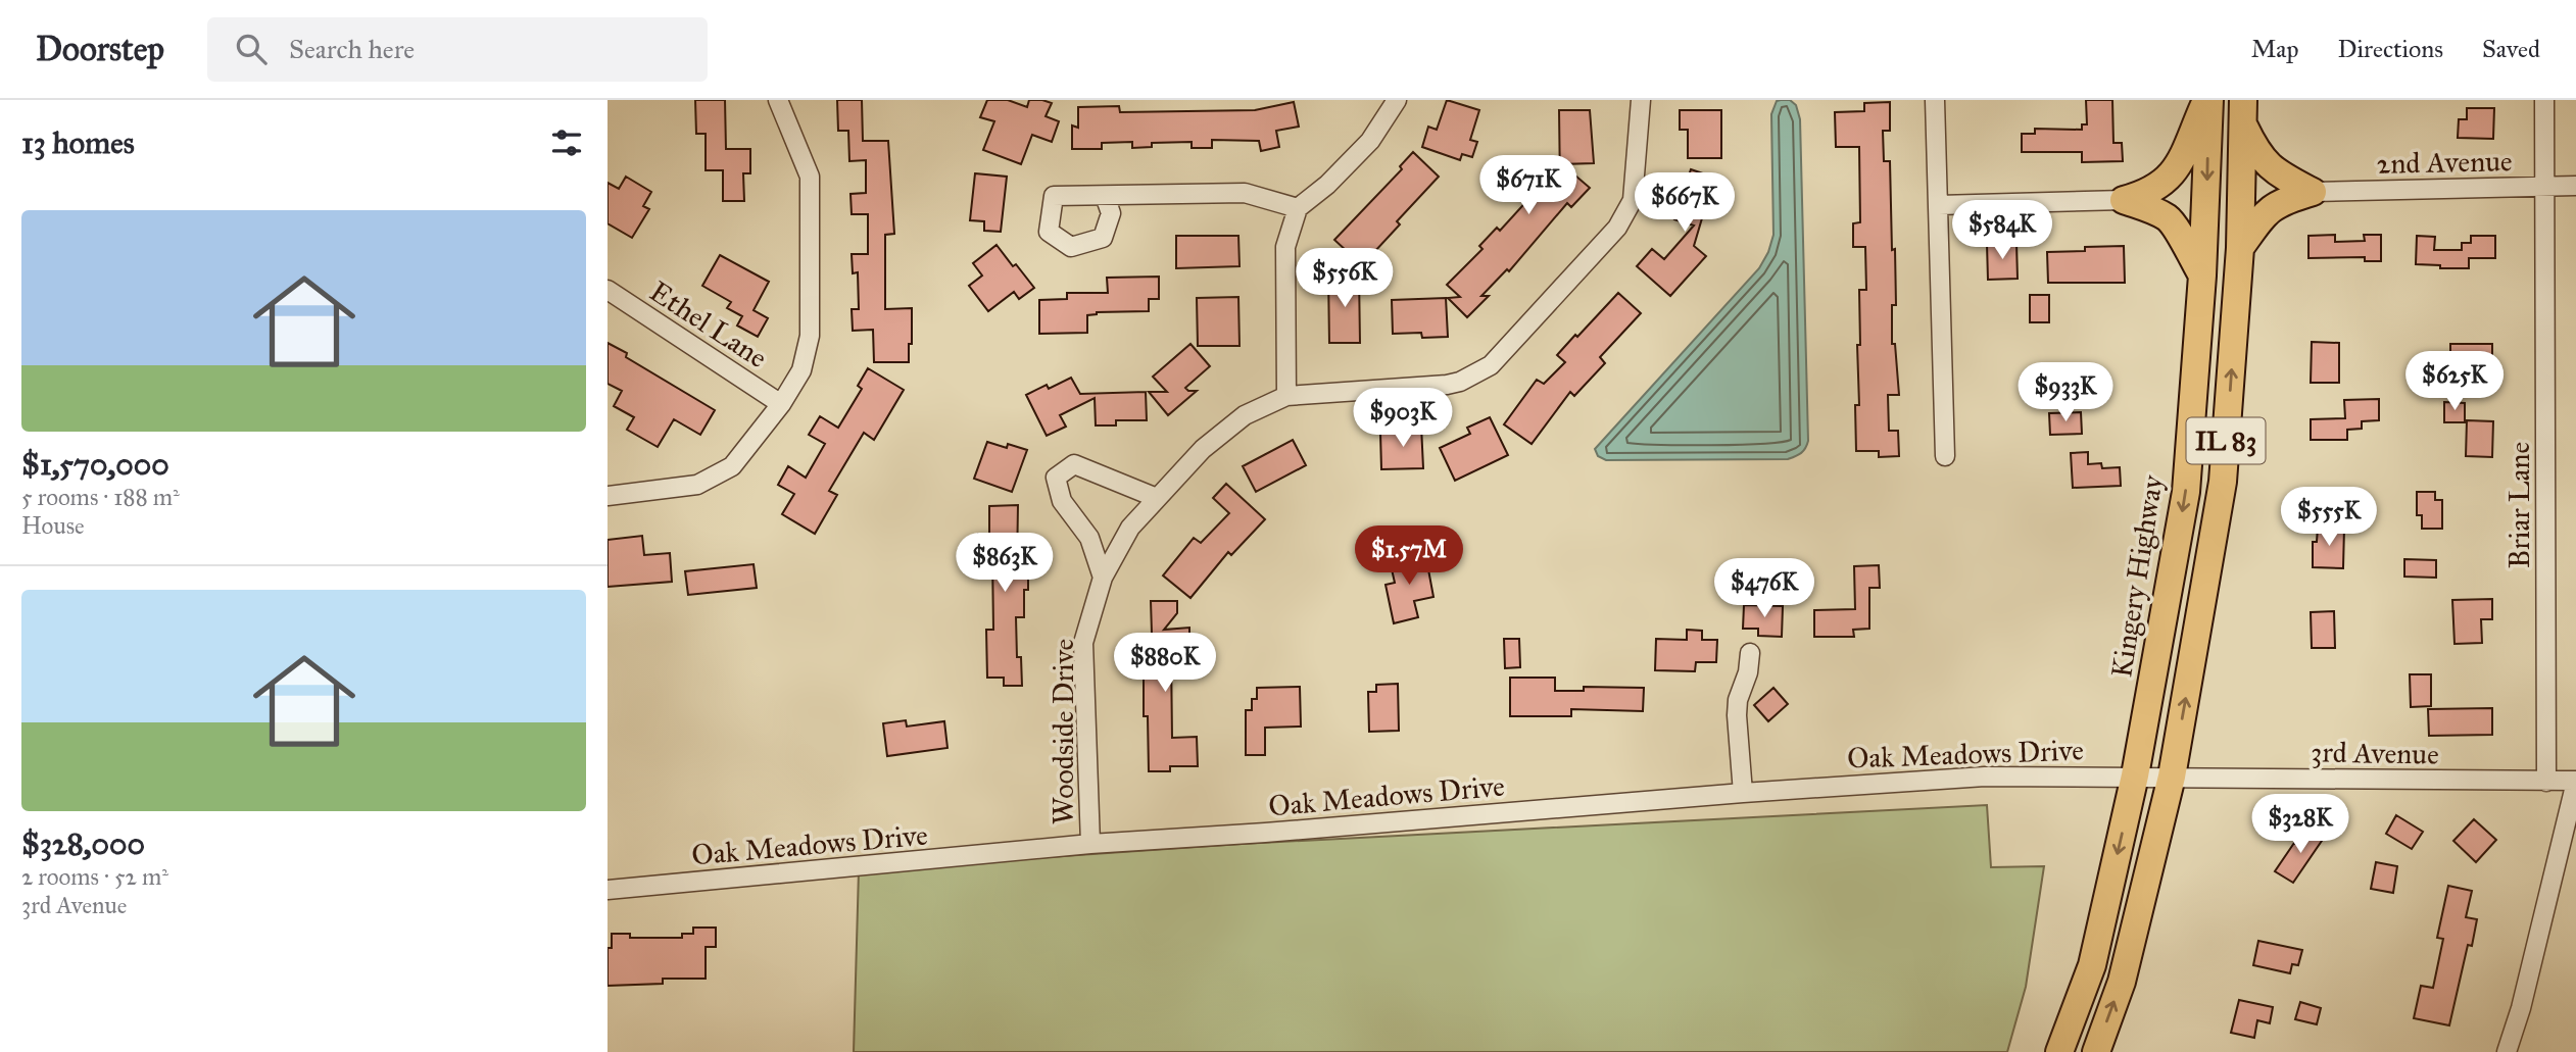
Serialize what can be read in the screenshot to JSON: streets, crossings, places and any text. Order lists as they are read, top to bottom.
{
  "streets": {
    "highway": ["IL 83", "Kingery Highway"],
    "street": [
      "2nd Avenue",
      "Ethel Lane",
      "Briar Lane",
      "Woodside Drive",
      "3rd Avenue",
      "Oak Meadows Drive"
    ]
  },
  "crossings": [
    ["2nd Avenue", "Briar Lane"],
    ["IL 83", "3rd Avenue"],
    ["IL 83", "Oak Meadows Drive"],
    ["Briar Lane", "3rd Avenue"],
    ["Kingery Highway", "Oak Meadows Drive"],
    ["Woodside Drive", "Oak Meadows Drive"],
    ["3rd Avenue", "Oak Meadows Drive"]
  ],
  "page": {
    "header": "Doorstep",
    "search": "Search here",
    "nav": ["Map", "Directions", "Saved"],
    "heading": "13 homes",
    "price": [
      "$671K",
      "$667K",
      "$584K",
      "$556K",
      "$625K",
      "$933K",
      "$903K",
      "$555K",
      "$1.57M",
      "$863K",
      "$476K",
      "$880K",
      "$328K"
    ],
    "list": [
      {
        "name": "$1,570,000",
        "note": "5 rooms · 188 m² · House"
      },
      {
        "name": "$328,000",
        "note": "2 rooms · 52 m² · 3rd Avenue"
      }
    ]
  }
}
